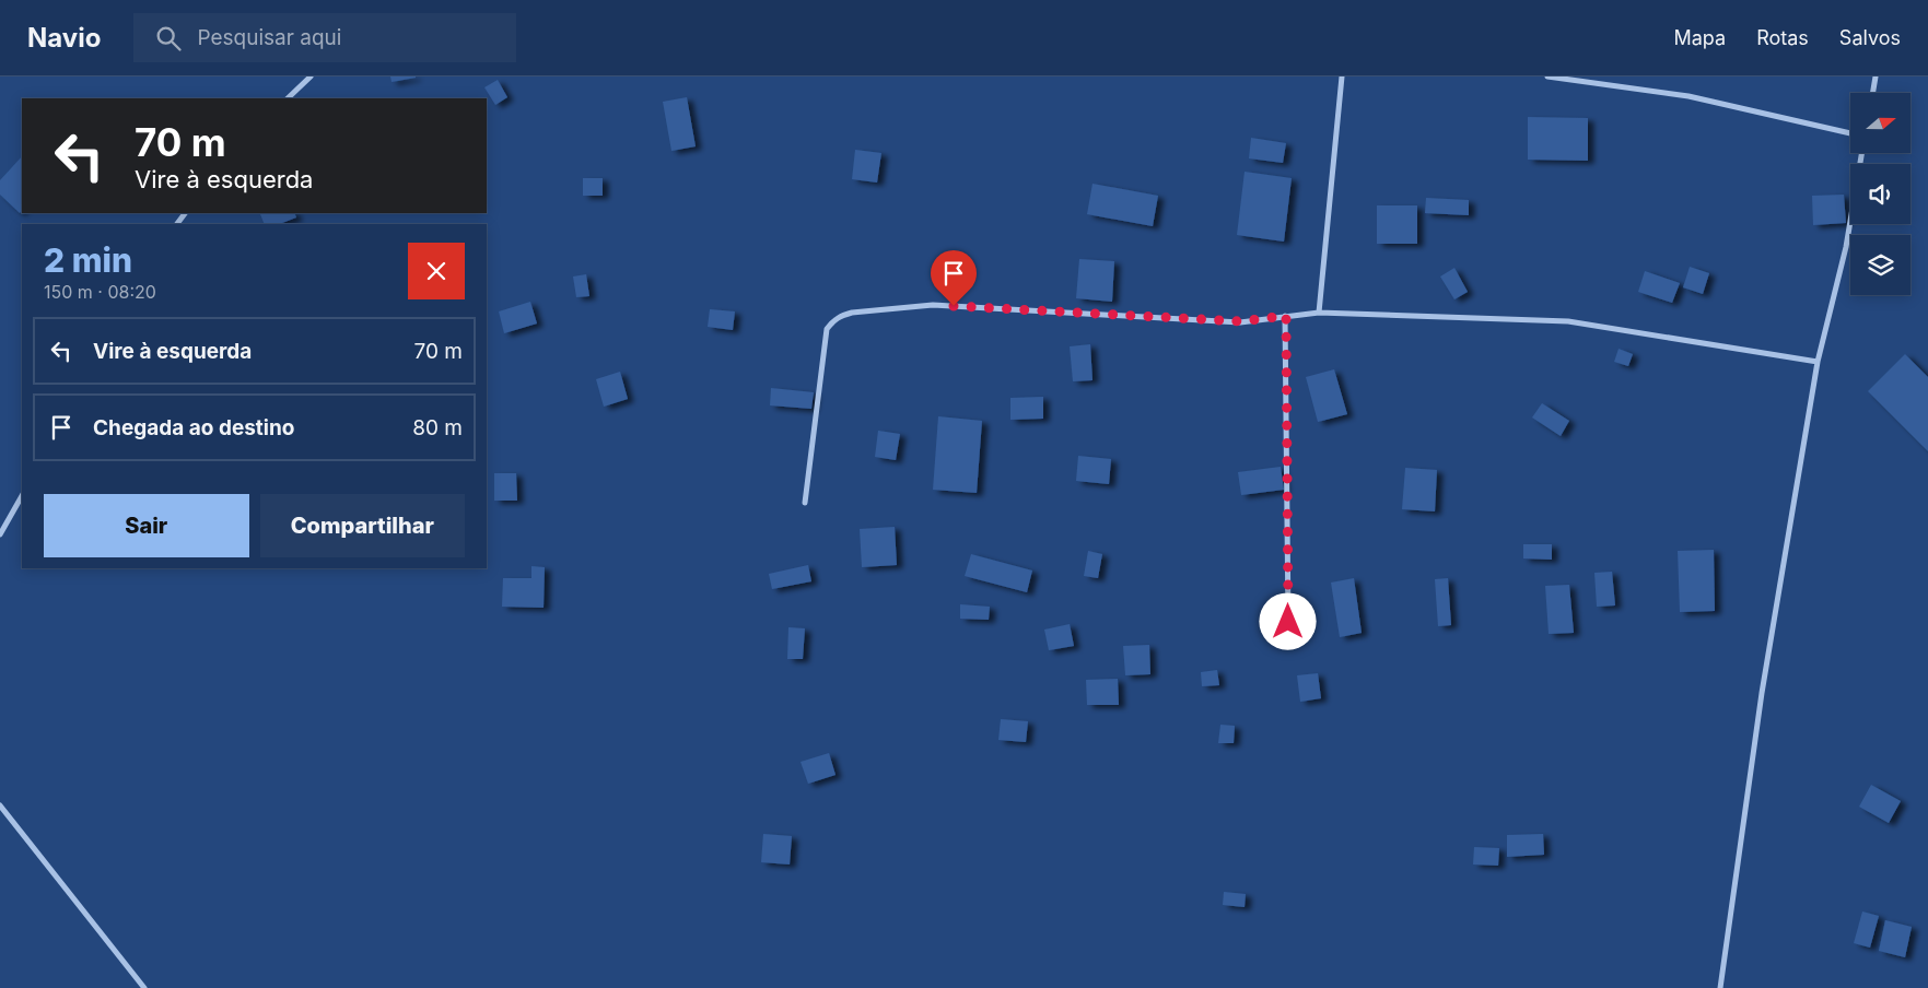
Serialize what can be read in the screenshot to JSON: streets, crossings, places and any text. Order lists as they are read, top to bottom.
{
  "north": "right",
  "page": {
    "header": "Navio",
    "search": "Pesquisar aqui",
    "nav": ["Mapa", "Rotas", "Salvos"],
    "turn": ["70 m", "Vire à esquerda"],
    "heading": ["2 min", "150 m · 08:20"],
    "list": [
      {
        "name": "Vire à esquerda",
        "value": "70 m"
      },
      {
        "name": "Chegada ao destino",
        "value": "80 m"
      }
    ],
    "buttons": ["Sair", "Compartilhar"]
  }
}
